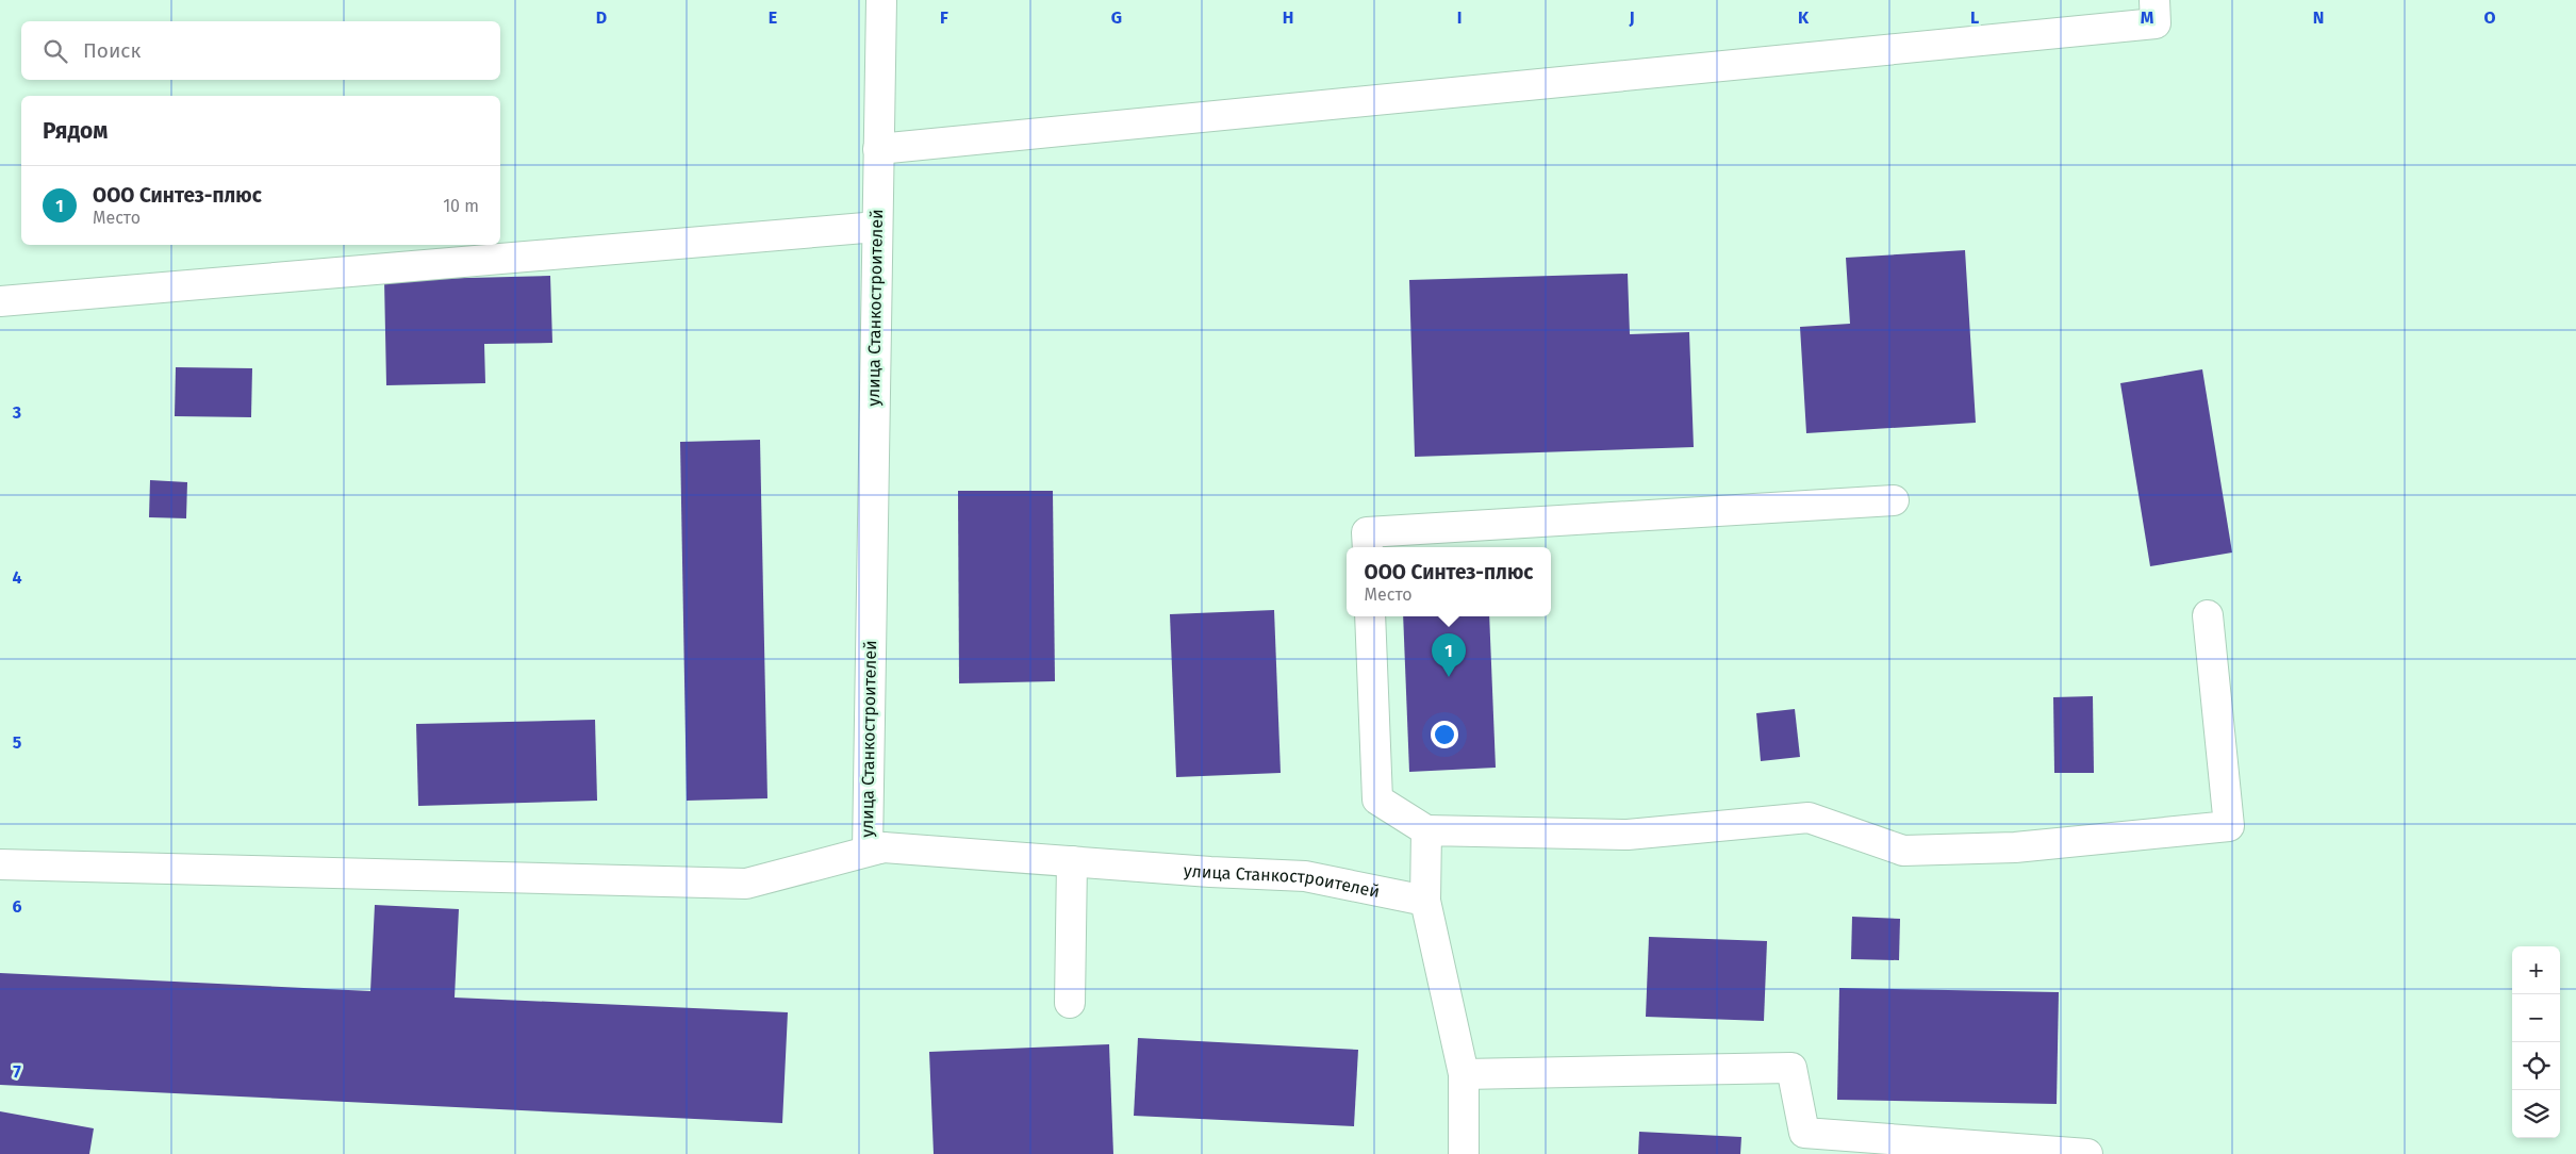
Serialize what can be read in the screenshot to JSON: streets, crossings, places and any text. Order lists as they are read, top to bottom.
{
  "streets": {
    "lane": ["улица Станкостроителей"]
  },
  "page": {
    "search": "Поиск",
    "heading": "Рядом",
    "list": [
      {
        "mark": "1",
        "name": "ООО Синтез-плюс",
        "note": "Место",
        "value": "10 m"
      }
    ],
    "popup": ["ООО Синтез-плюс", "Место"],
    "pins": "1",
    "map_buttons": ["+", "−"]
  },
  "grid": {
    "columns": [
      "D",
      "E",
      "F",
      "G",
      "H",
      "I",
      "J",
      "K",
      "L",
      "M",
      "N",
      "O"
    ],
    "rows": [
      "3",
      "4",
      "5",
      "6",
      "7"
    ]
  }
}
